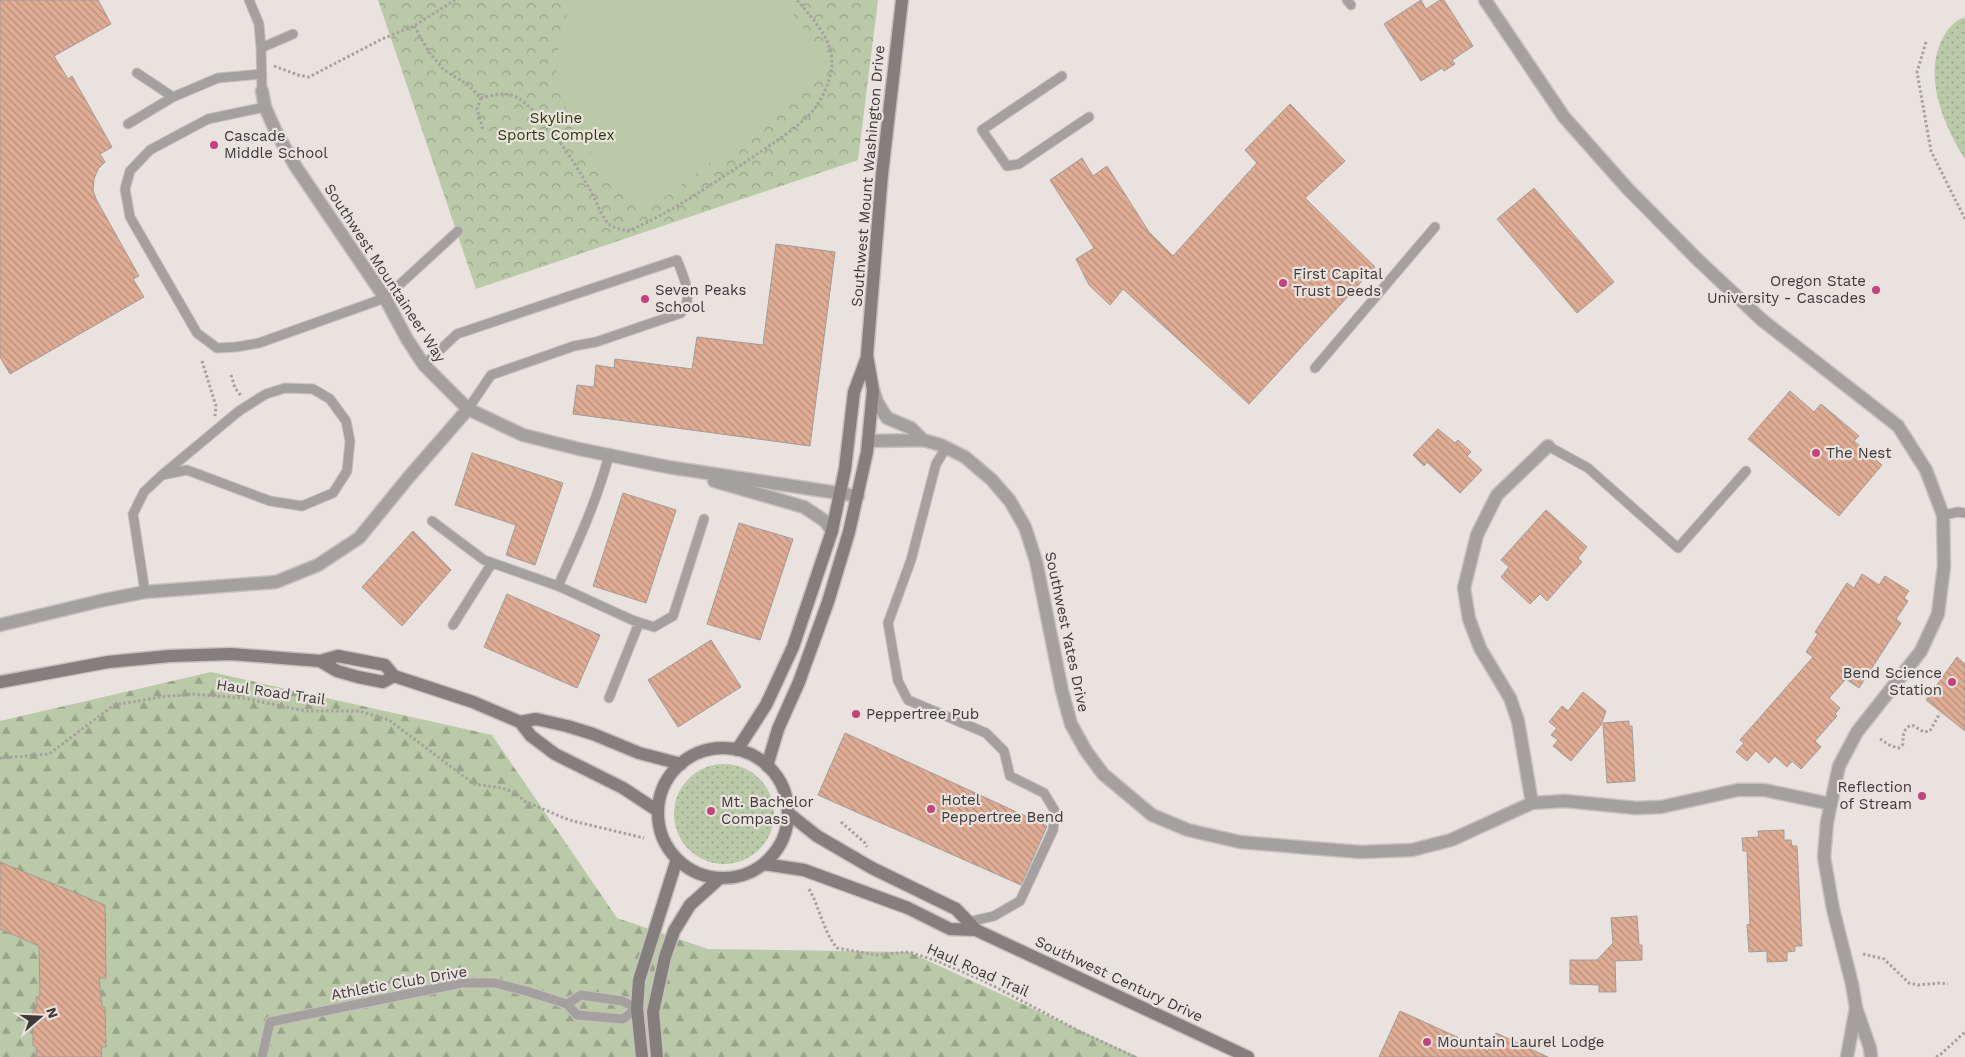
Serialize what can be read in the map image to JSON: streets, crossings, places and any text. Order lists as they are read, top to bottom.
{
  "streets": {
    "main road": ["Southwest Mount Washington Drive", "Southwest Century Drive"],
    "street": ["Southwest Mountaineer Way", "Southwest Yates Drive"],
    "lane": ["Athletic Club Drive"],
    "path": ["Haul Road Trail"]
  },
  "crossings": [
    ["Southwest Mount Washington Drive", "Southwest Mountaineer Way"],
    ["Southwest Mount Washington Drive", "Southwest Yates Drive"],
    ["Southwest Mount Washington Drive", "Southwest Century Drive"]
  ],
  "parks": ["Skyline Sports Complex"],
  "places": [
    "Cascade Middle School",
    "First Capital Trust Deeds",
    "Oregon State University - Cascades",
    "Seven Peaks School",
    "The Nest",
    "Bend Science Station",
    "Peppertree Pub",
    "Reflection of Stream",
    "Hotel Peppertree Bend",
    "Mt. Bachelor Compass",
    "Mountain Laurel Lodge"
  ],
  "north": "right"
}
